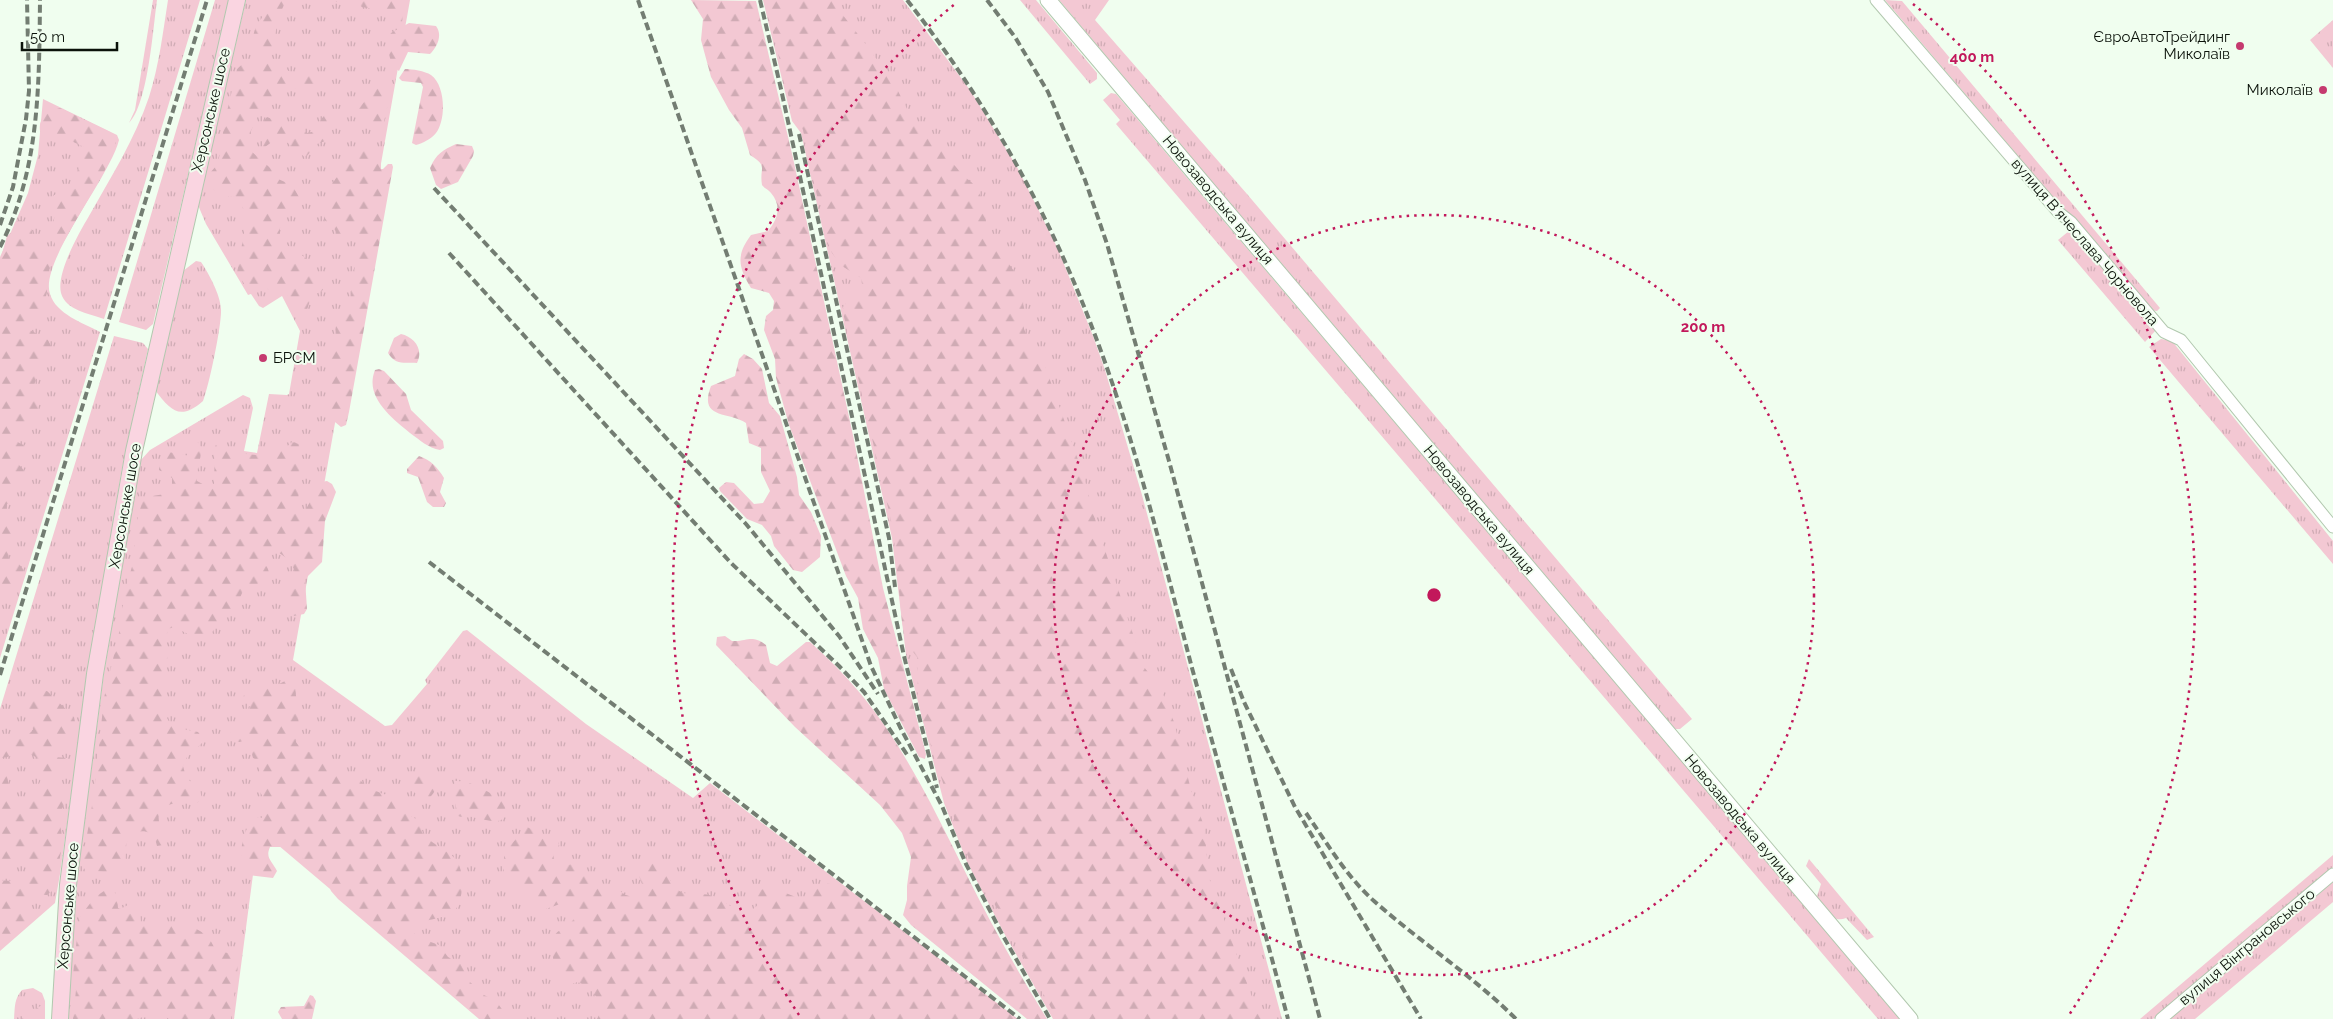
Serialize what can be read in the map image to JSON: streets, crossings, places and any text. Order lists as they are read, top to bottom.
{
  "streets": {
    "main road": ["Херсонське шосе"],
    "street": ["Новозаводська вулиця", "вулиця Вʼячеслава Чорновола", "вулиця Вінграновського"]
  },
  "places": ["ЄвроАвтоТрейдинг Миколаїв", "Миколаїв", "БРСМ"],
  "scale_bar": "50 m",
  "rings": ["400 m", "200 m"]
}
